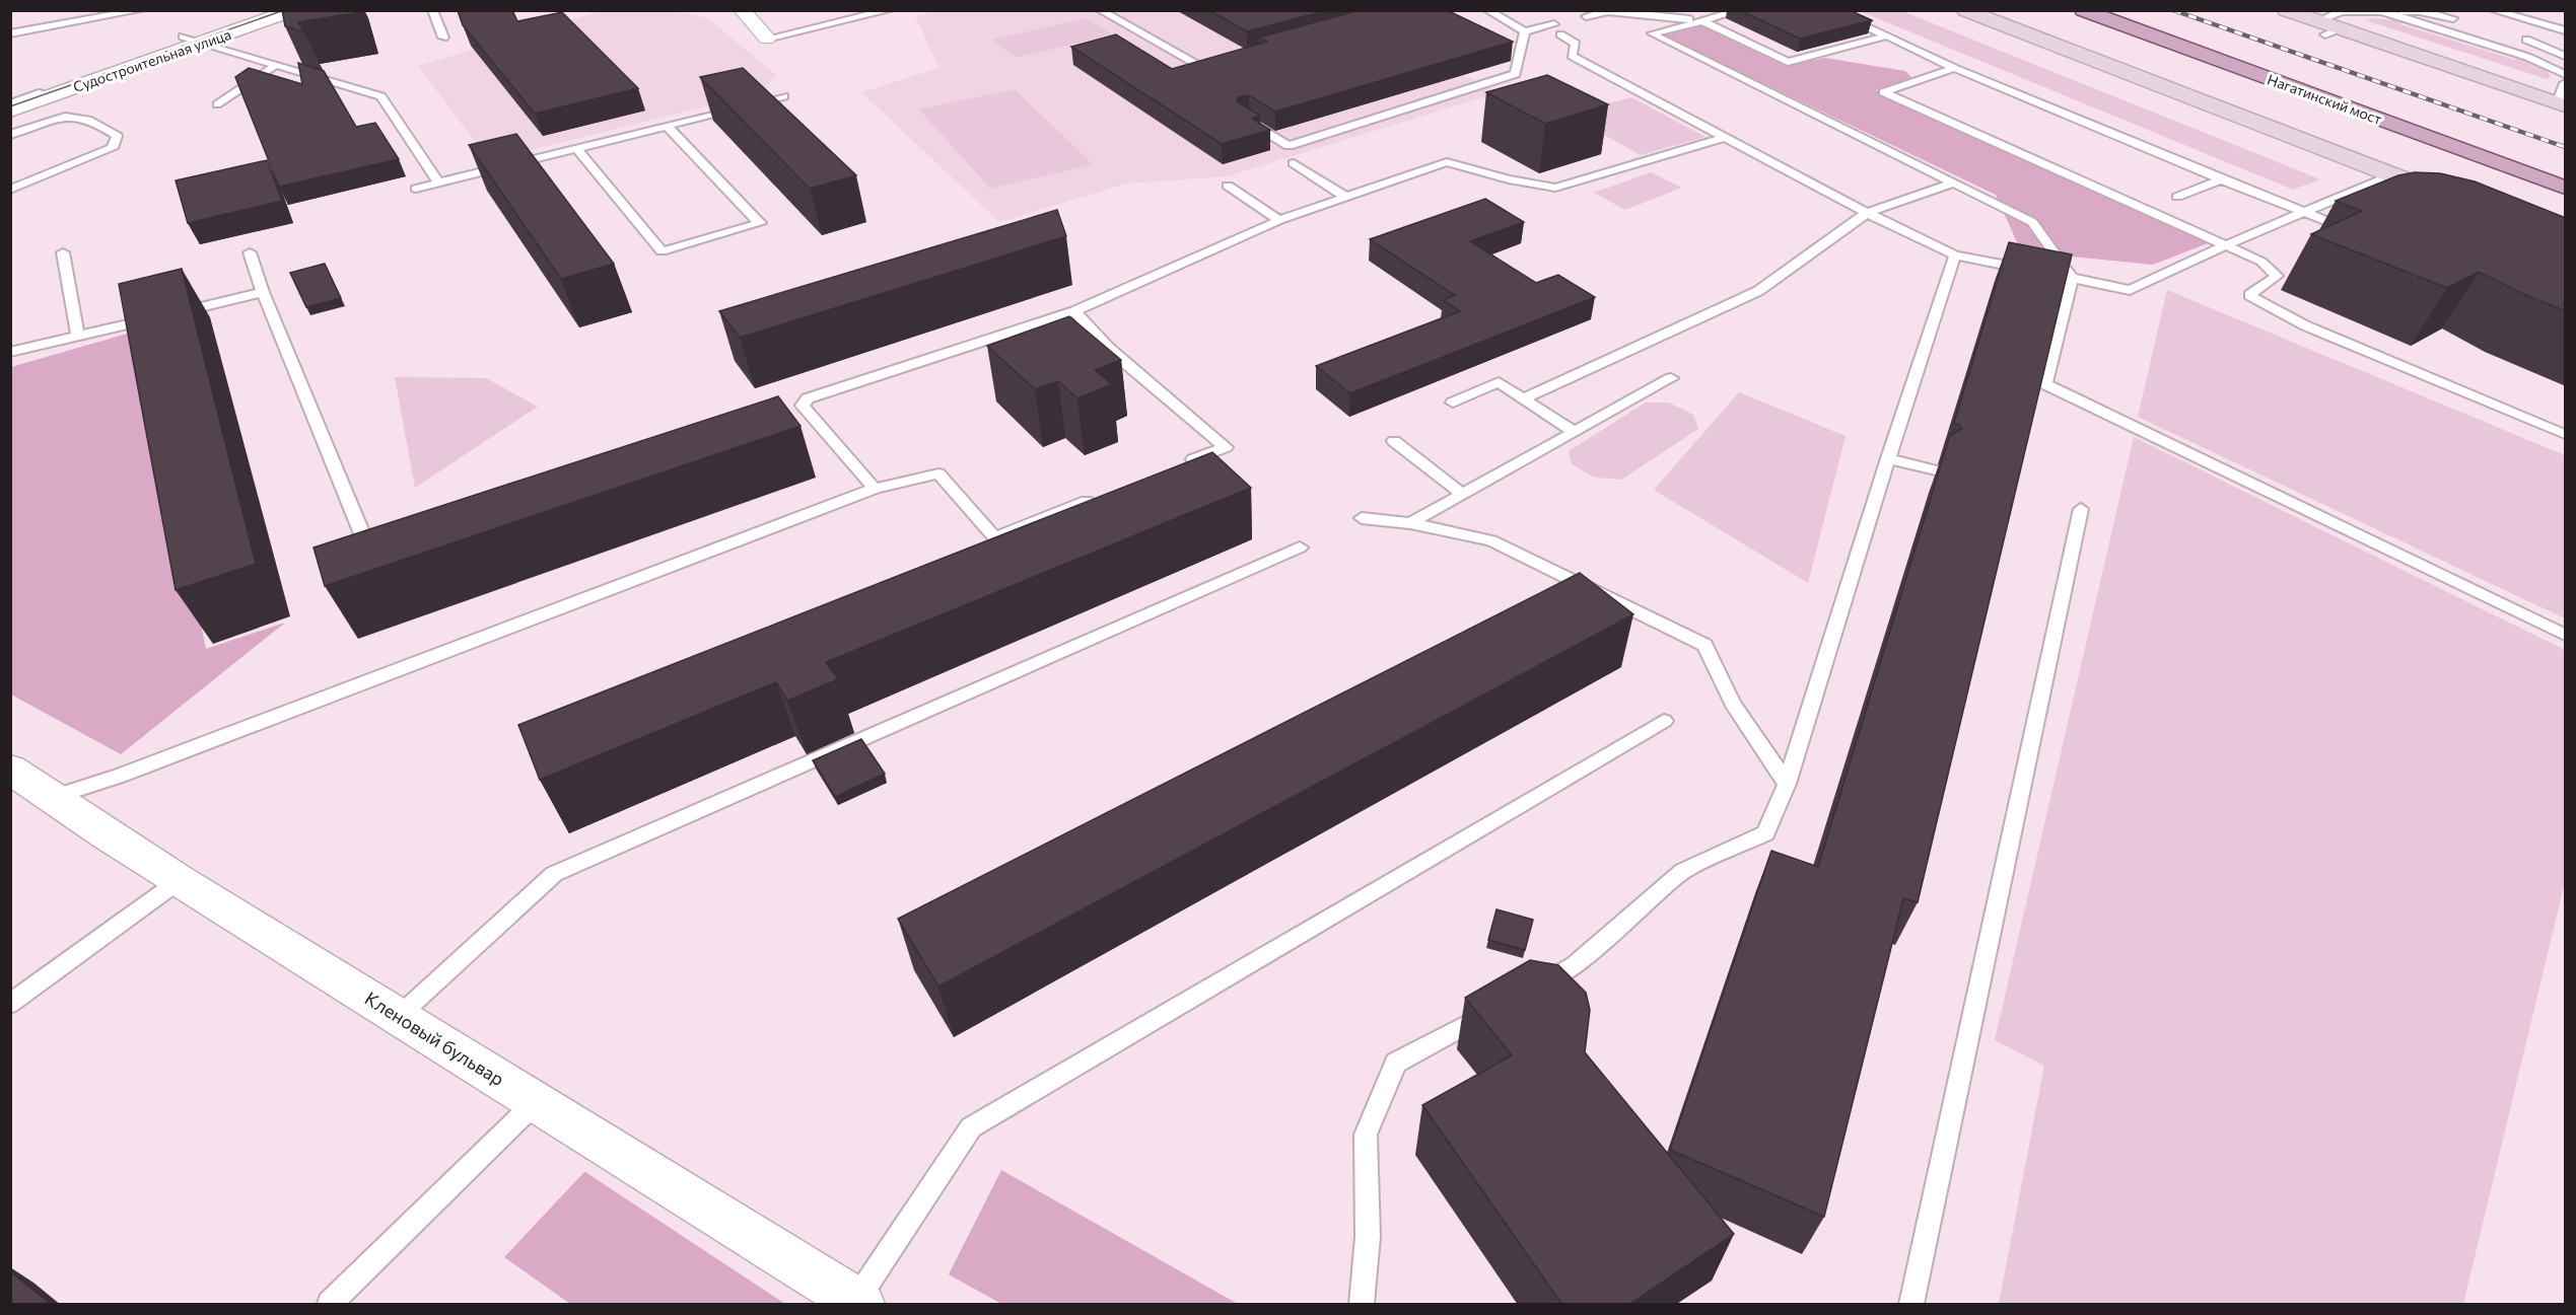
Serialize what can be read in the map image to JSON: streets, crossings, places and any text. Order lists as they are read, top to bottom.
{
  "streets": {
    "main road": ["Нагатинский мост"],
    "street": ["Судостроительная улица", "Кленовый бульвар"]
  }
}
